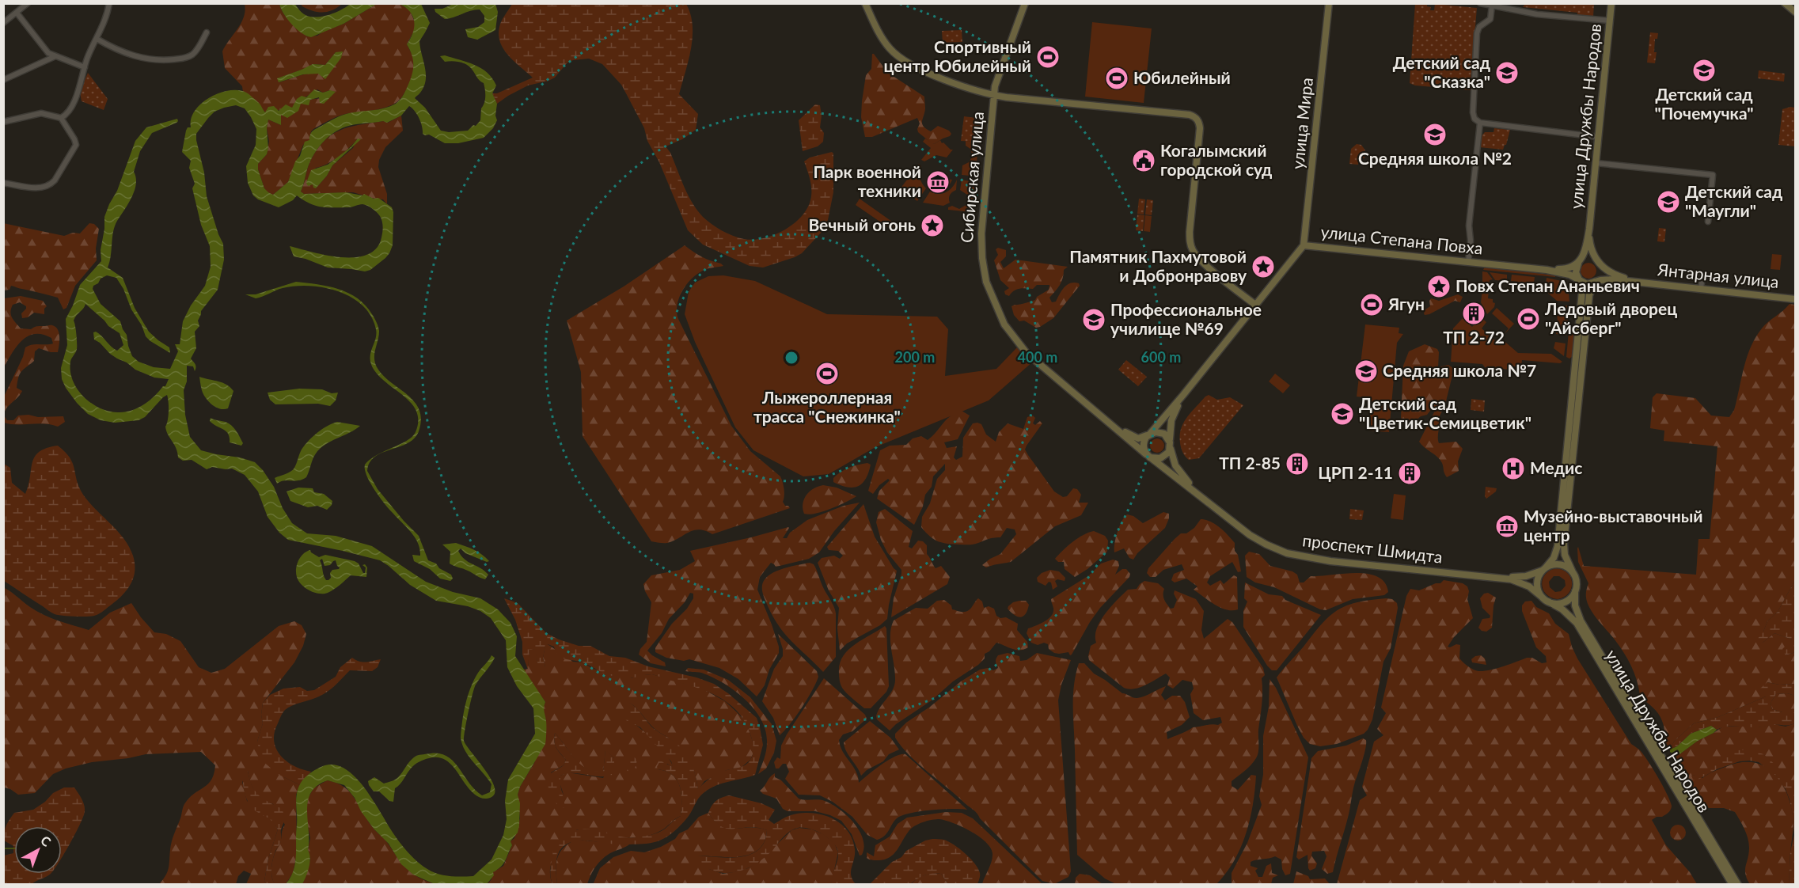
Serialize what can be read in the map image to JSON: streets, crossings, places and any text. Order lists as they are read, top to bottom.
{
  "streets": {
    "street": [
      "улица Дружбы Народов",
      "улица Мира",
      "Сибирская улица",
      "улица Степана Повха",
      "Янтарная улица",
      "проспект Шмидта"
    ]
  },
  "crossings": [
    ["улица Дружбы Народов", "проспект Шмидта"],
    ["улица Мира", "улица Степана Повха"],
    ["Сибирская улица", "улица Степана Повха"],
    ["Сибирская улица", "проспект Шмидта"],
    ["улица Степана Повха", "проспект Шмидта"]
  ],
  "places": {
    "sports": [
      "Спортивный центр Юбилейный",
      "Юбилейный",
      "Ягун",
      "Ледовый дворец \"Айсберг\"",
      "Лыжероллерная трасса \"Снежинка\""
    ],
    "school or university": [
      "Детский сад \"Почемучка\"",
      "Детский сад \"Сказка\"",
      "Средняя школа №2",
      "Детский сад \"Маугли\"",
      "Профессиональное училище №69",
      "Средняя школа №7",
      "Детский сад \"Цветик-Семицветик\""
    ],
    "public building": ["Когалымский городской суд"],
    "museum": ["Парк военной техники", "Музейно-выставочный центр"],
    "place": ["Вечный огонь", "Памятник Пахмутовой и Добронравову", "Повх Степан Ананьевич"],
    "building": ["ТП 2-72", "ТП 2-85", "ЦРП 2-11"],
    "hospital": ["Медис"]
  },
  "north": "top right",
  "rings": ["200 m", "400 m", "600 m"]
}
